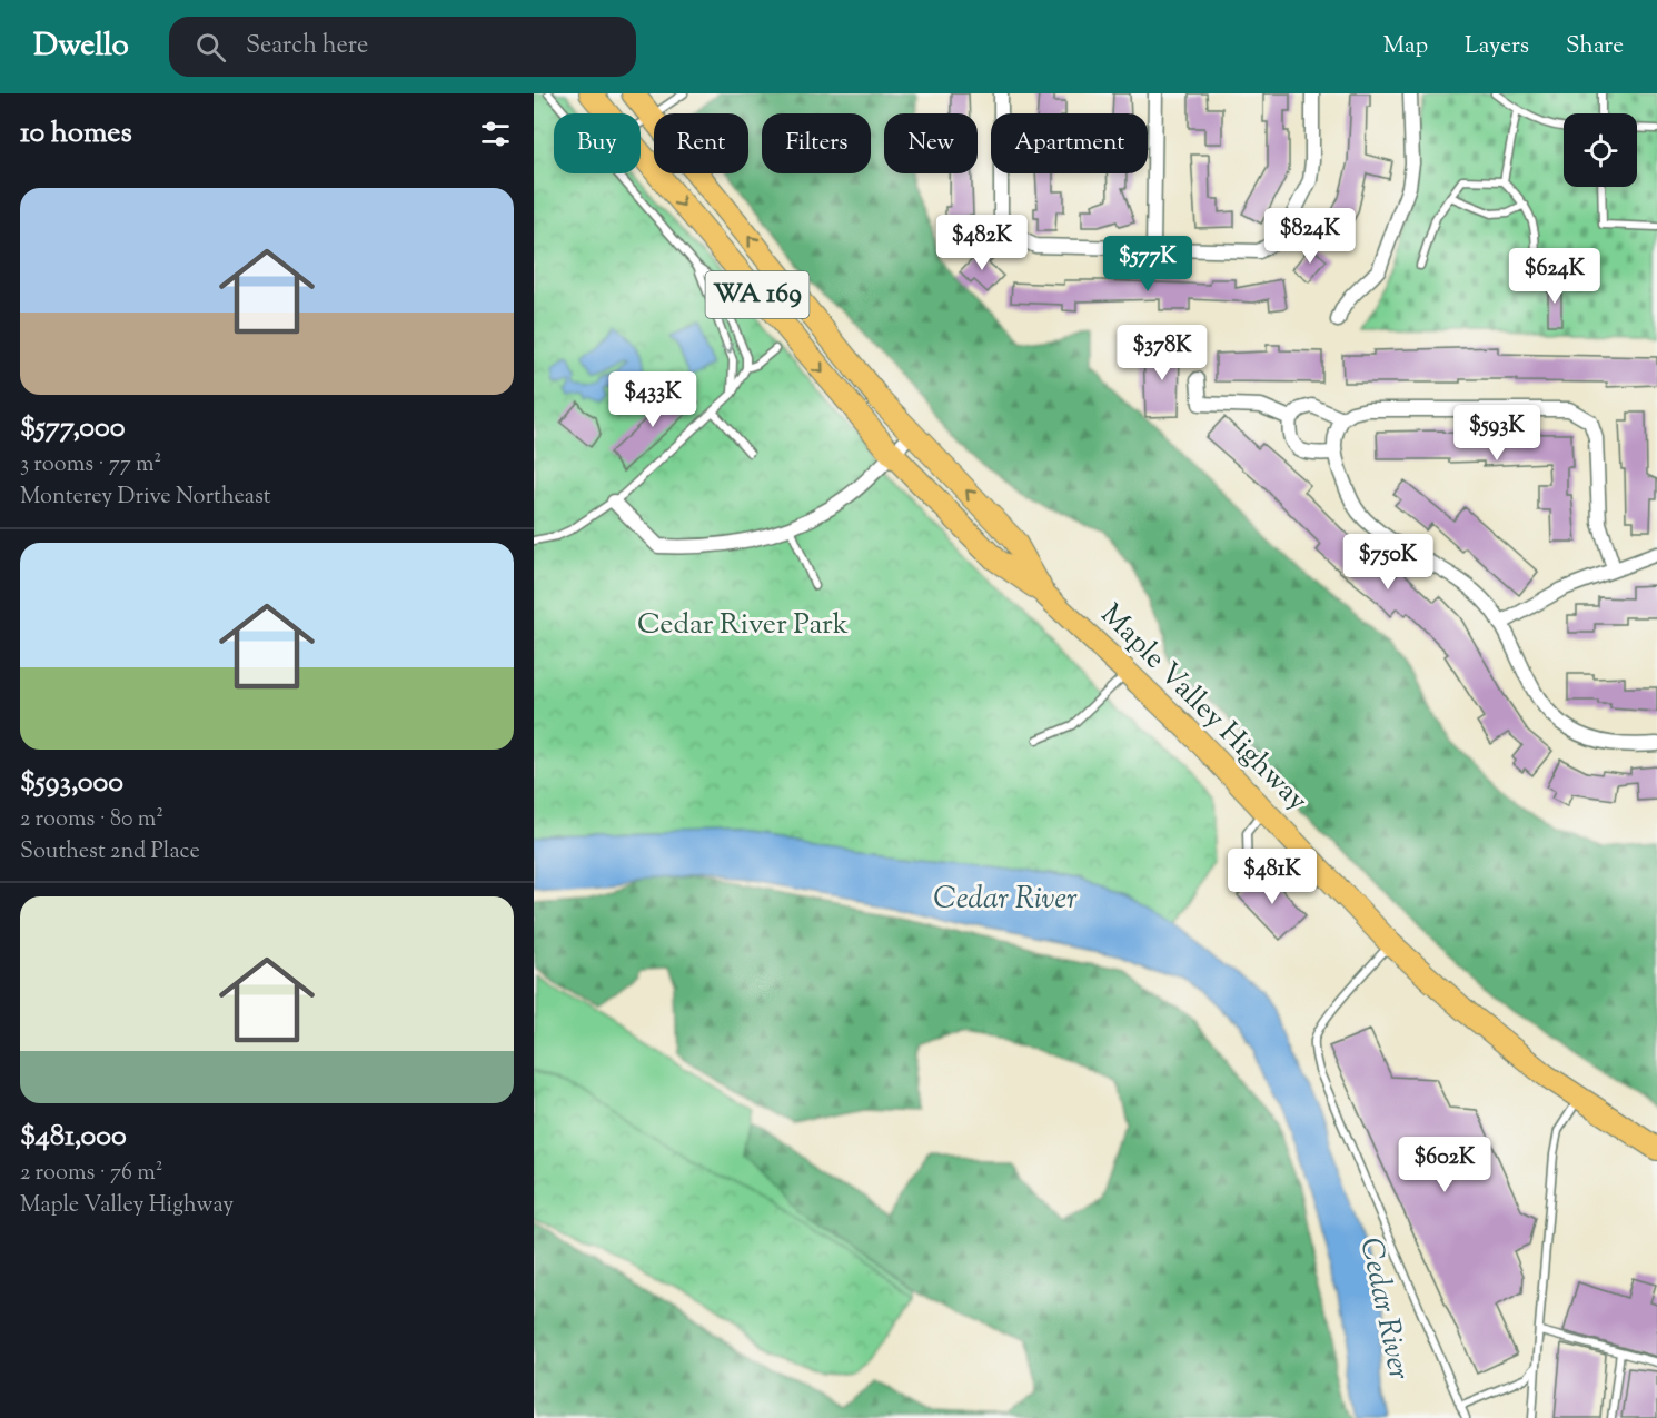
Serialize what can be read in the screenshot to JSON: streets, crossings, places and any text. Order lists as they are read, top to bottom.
{
  "streets": {
    "main road": ["WA 169", "Maple Valley Highway"]
  },
  "water": ["Cedar River"],
  "parks": ["Cedar River Park"],
  "page": {
    "header": "Dwello",
    "search": "Search here",
    "nav": ["Map", "Layers", "Share"],
    "heading": "10 homes",
    "chip": [
      "Buy",
      "Rent",
      "Filters",
      "New",
      "Apartment"
    ],
    "list": [
      {
        "name": "$577,000",
        "note": "3 rooms · 77 m² · Monterey Drive Northeast"
      },
      {
        "name": "$593,000",
        "note": "2 rooms · 80 m² · Southest 2nd Place"
      },
      {
        "name": "$481,000",
        "note": "2 rooms · 76 m² · Maple Valley Highway"
      }
    ],
    "price": [
      "$824K",
      "$482K",
      "$577K",
      "$624K",
      "$378K",
      "$433K",
      "$593K",
      "$750K",
      "$481K",
      "$602K"
    ]
  }
}
